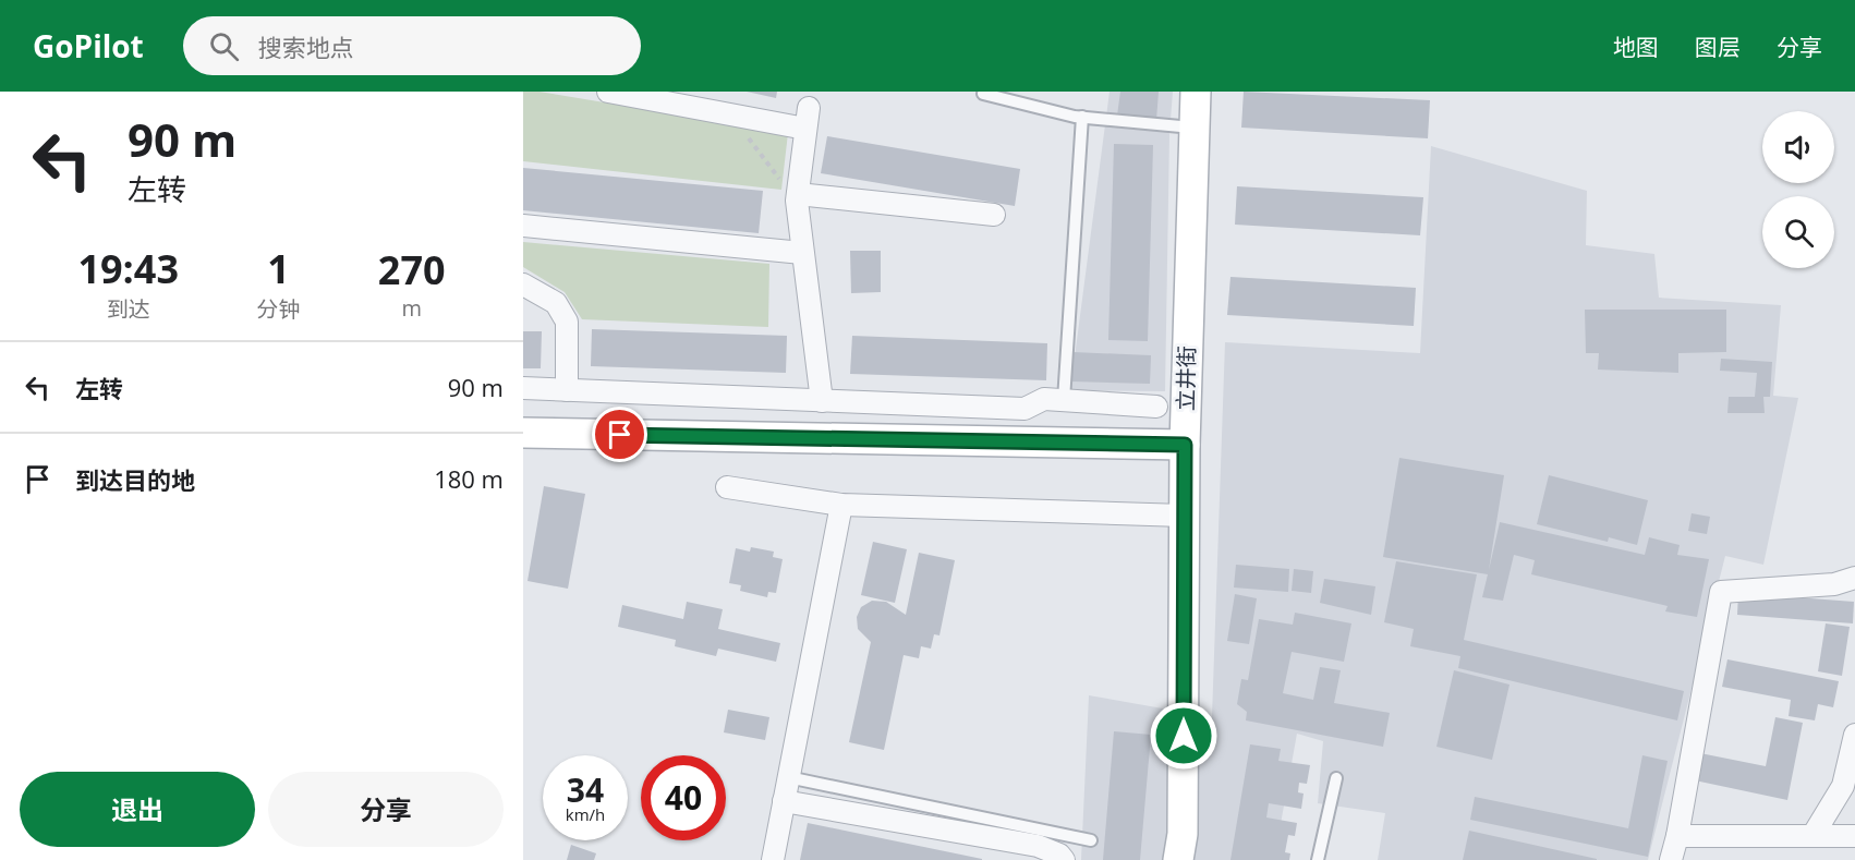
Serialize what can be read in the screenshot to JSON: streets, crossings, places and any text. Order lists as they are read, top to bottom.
{
  "streets": {
    "street": ["立井街"]
  },
  "page": {
    "header": "GoPilot",
    "search": "搜索地点",
    "nav": ["地图", "图层", "分享"],
    "turn": ["90 m", "左转"],
    "eta": [
      "19:43",
      "到达",
      "1",
      "分钟",
      "270",
      "m"
    ],
    "list": [
      {
        "name": "左转",
        "value": "90 m"
      },
      {
        "name": "到达目的地",
        "value": "180 m"
      }
    ],
    "speed": "34 km/h",
    "limit": "40",
    "buttons": ["退出", "分享"]
  }
}
